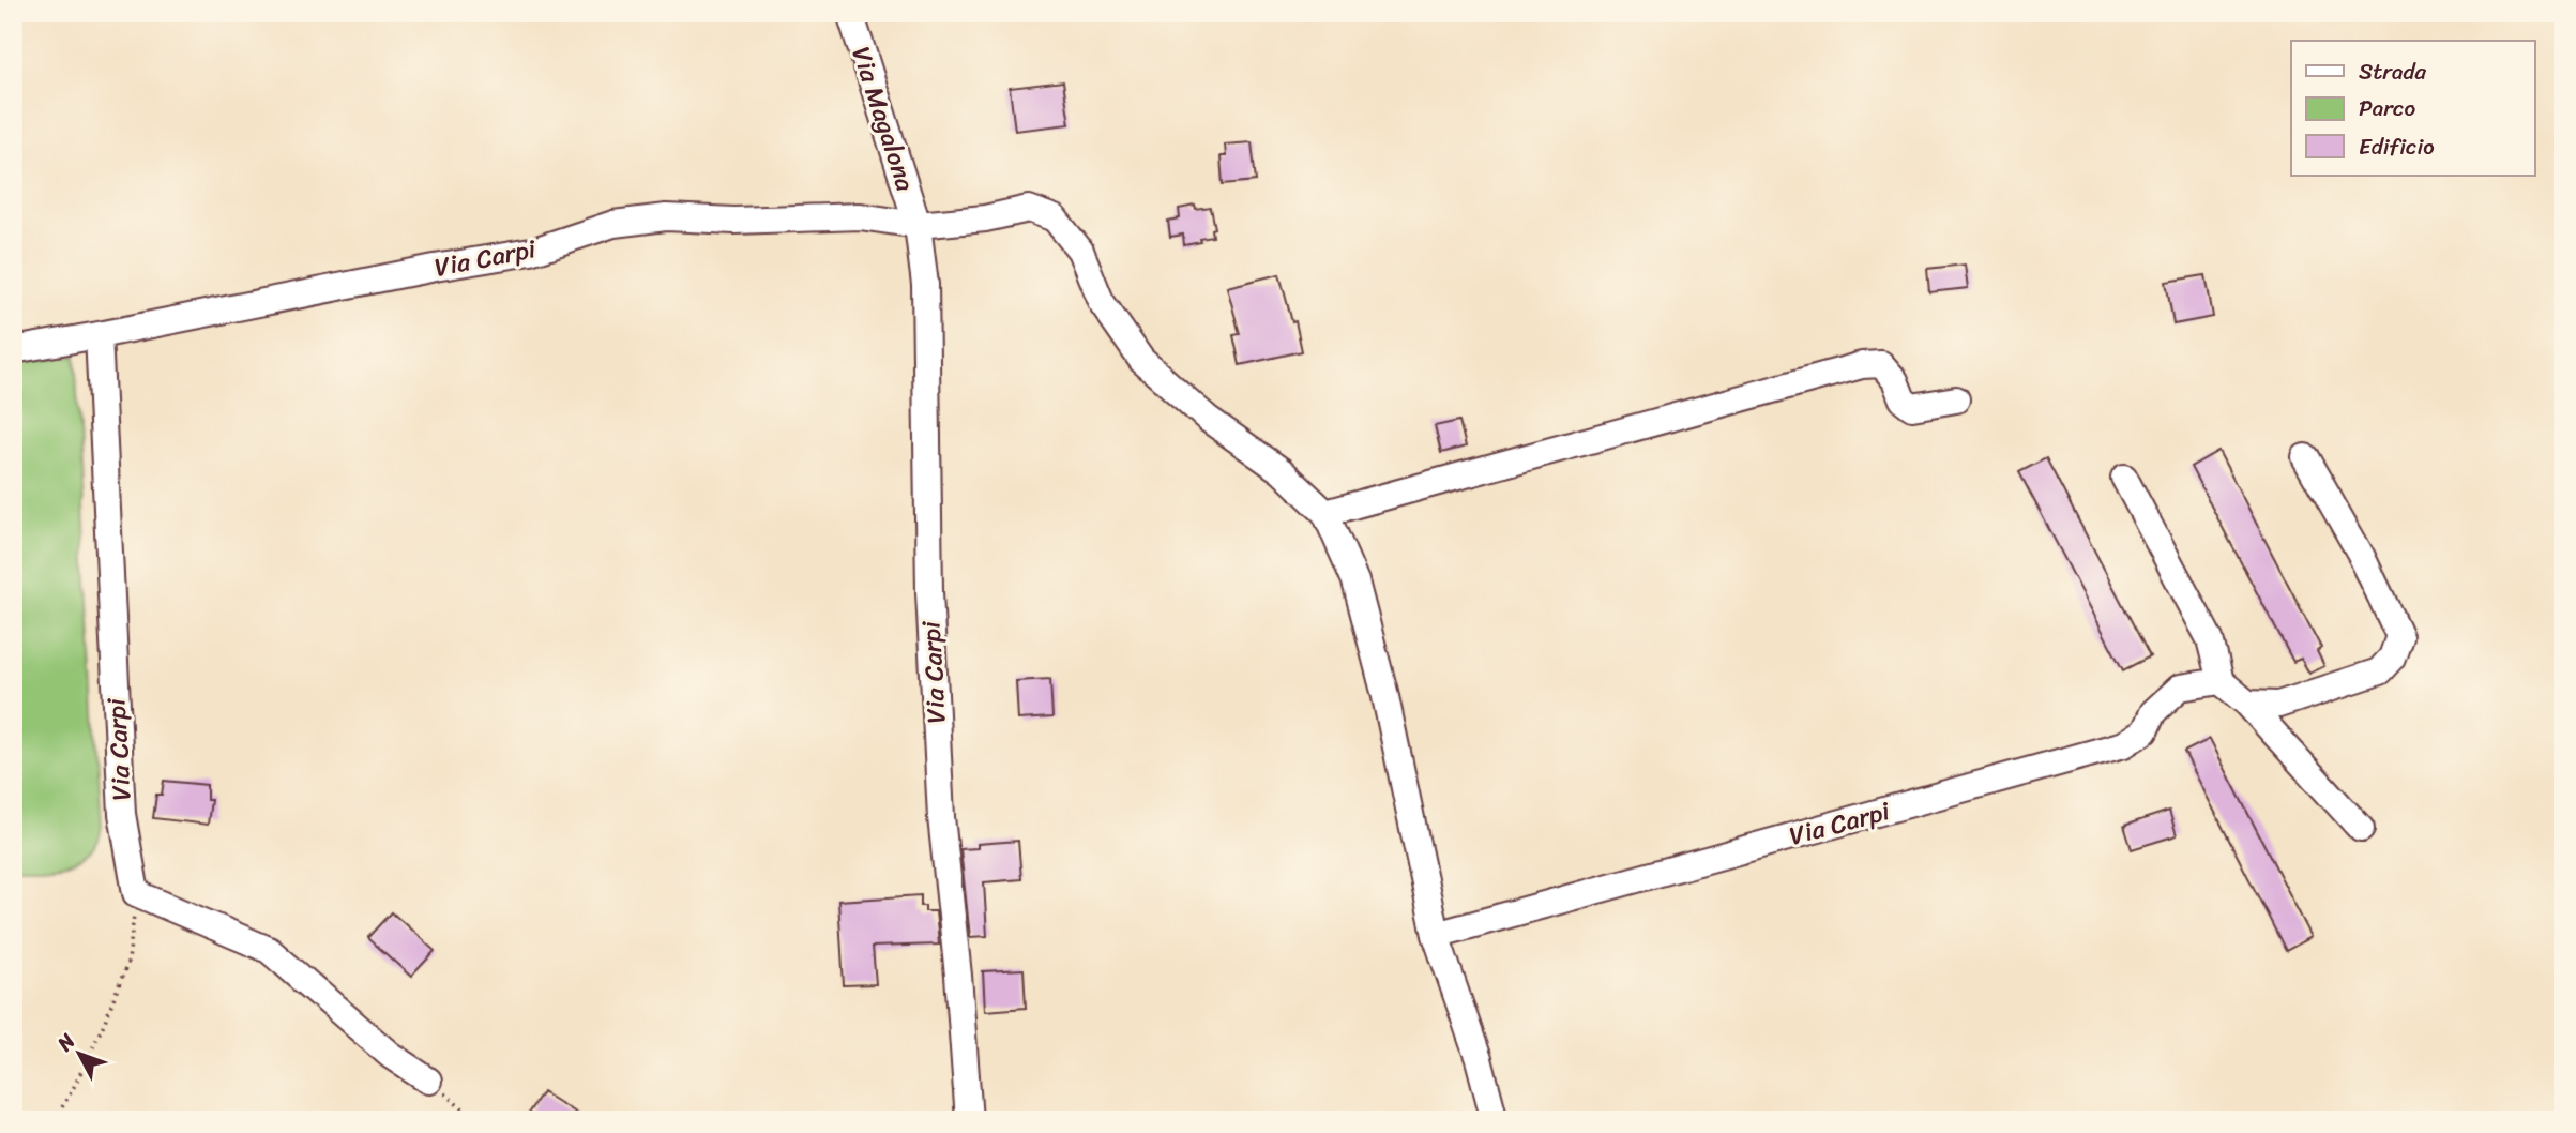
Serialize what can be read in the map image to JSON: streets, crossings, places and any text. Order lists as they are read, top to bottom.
{
  "streets": {
    "street": ["Via Magalona", "Via Carpi"]
  },
  "crossings": [
    ["Via Magalona", "Via Carpi"]
  ],
  "legend": ["Strada", "Parco", "Edificio"],
  "north": "top left"
}
